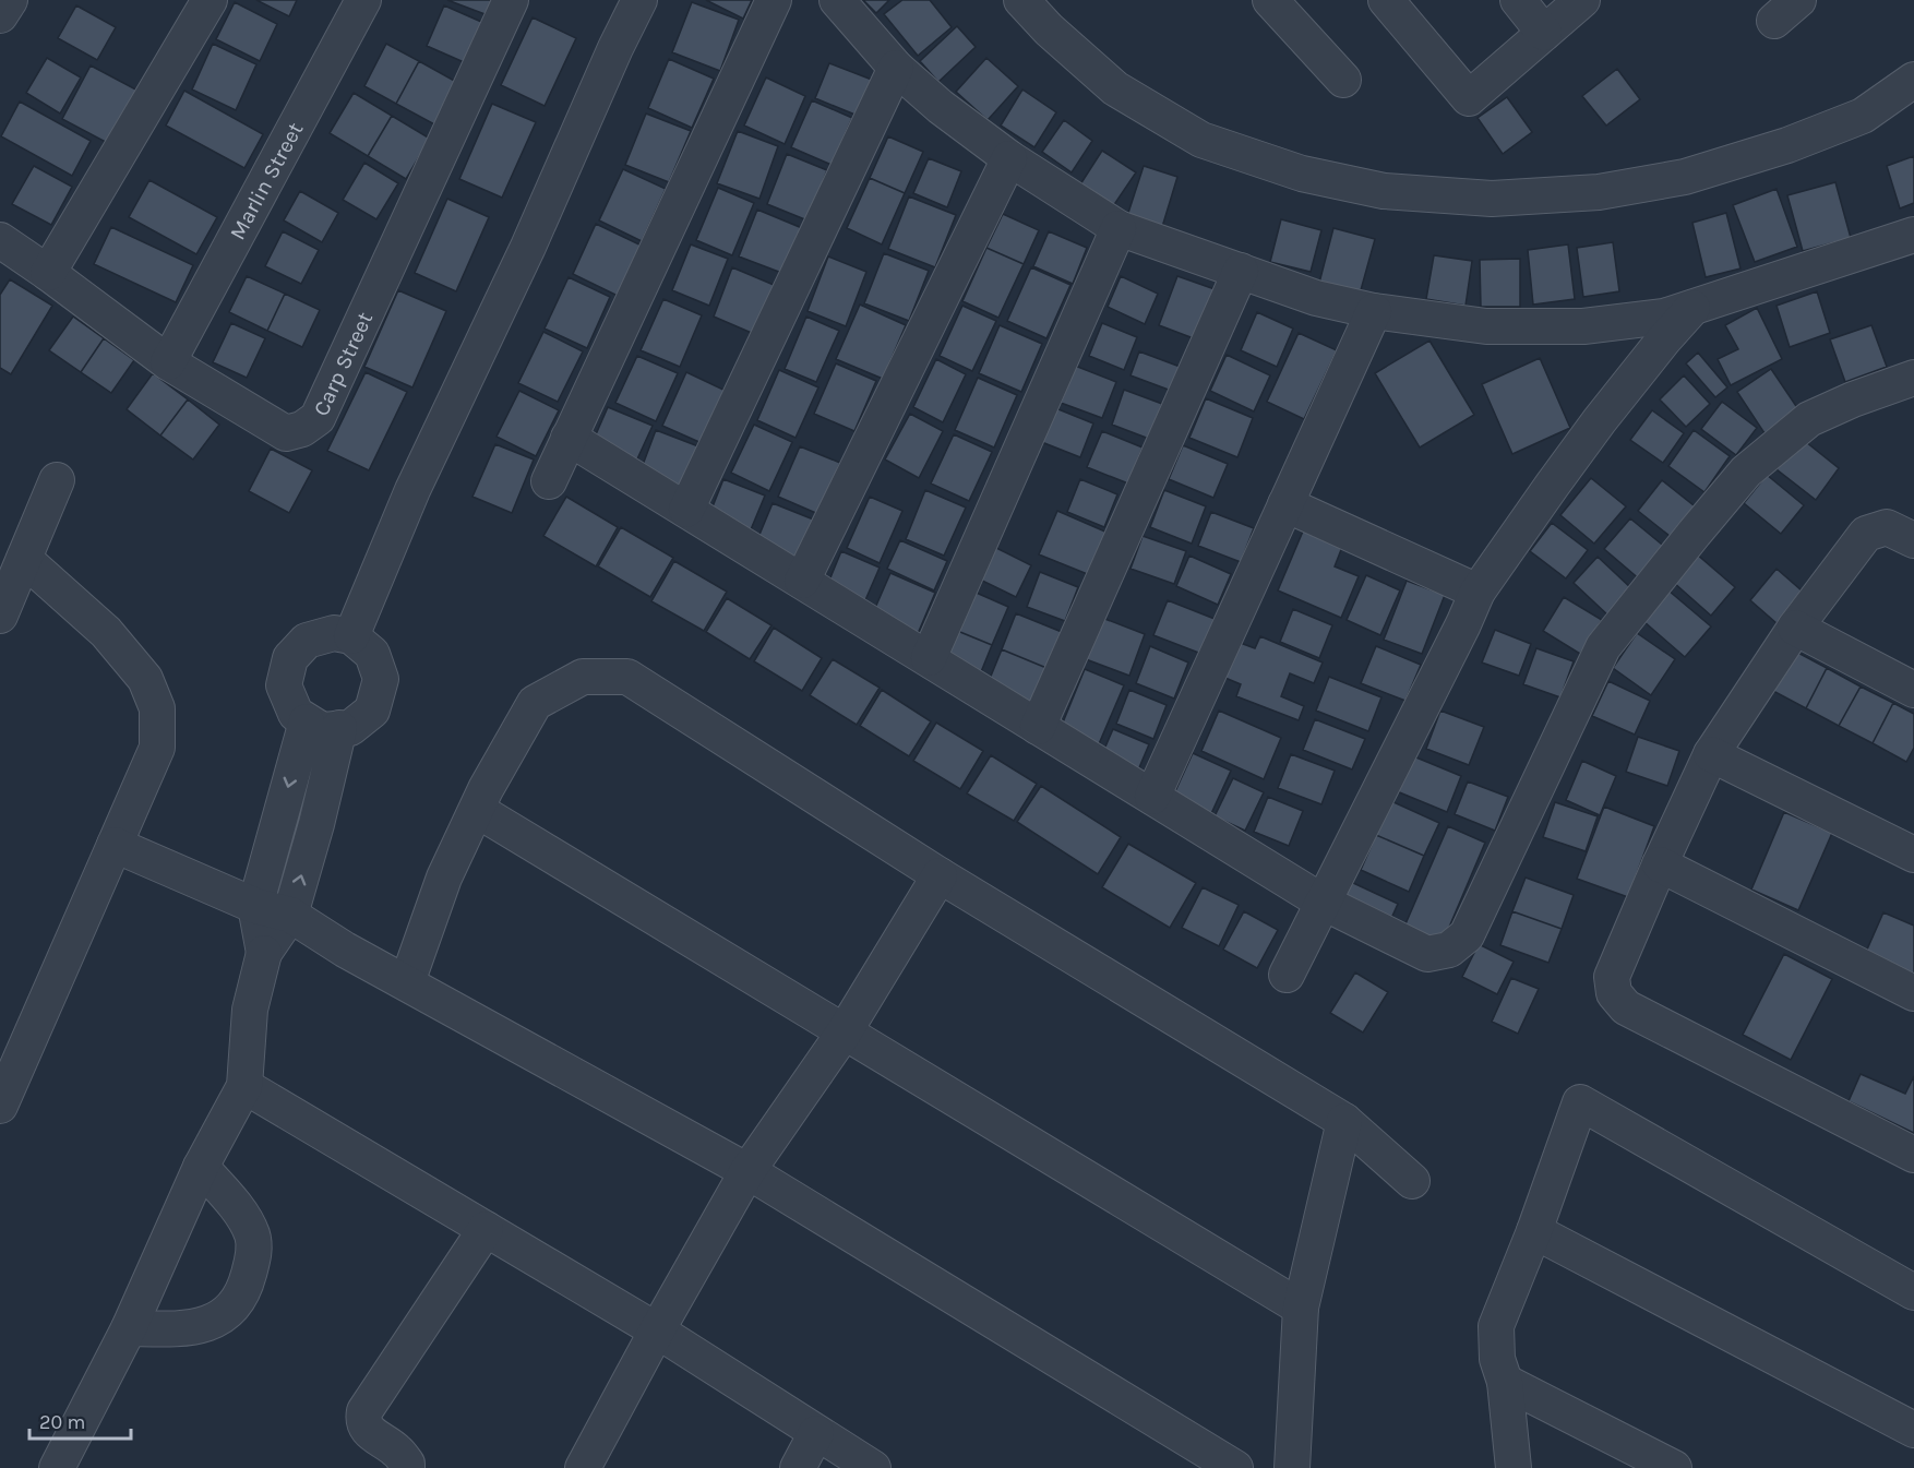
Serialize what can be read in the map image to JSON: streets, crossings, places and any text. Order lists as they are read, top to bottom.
{
  "streets": {
    "street": ["Marlin Street", "Carp Street"]
  },
  "crossings": [
    ["Marlin Street", "Carp Street"]
  ],
  "scale_bar": "20 m"
}
